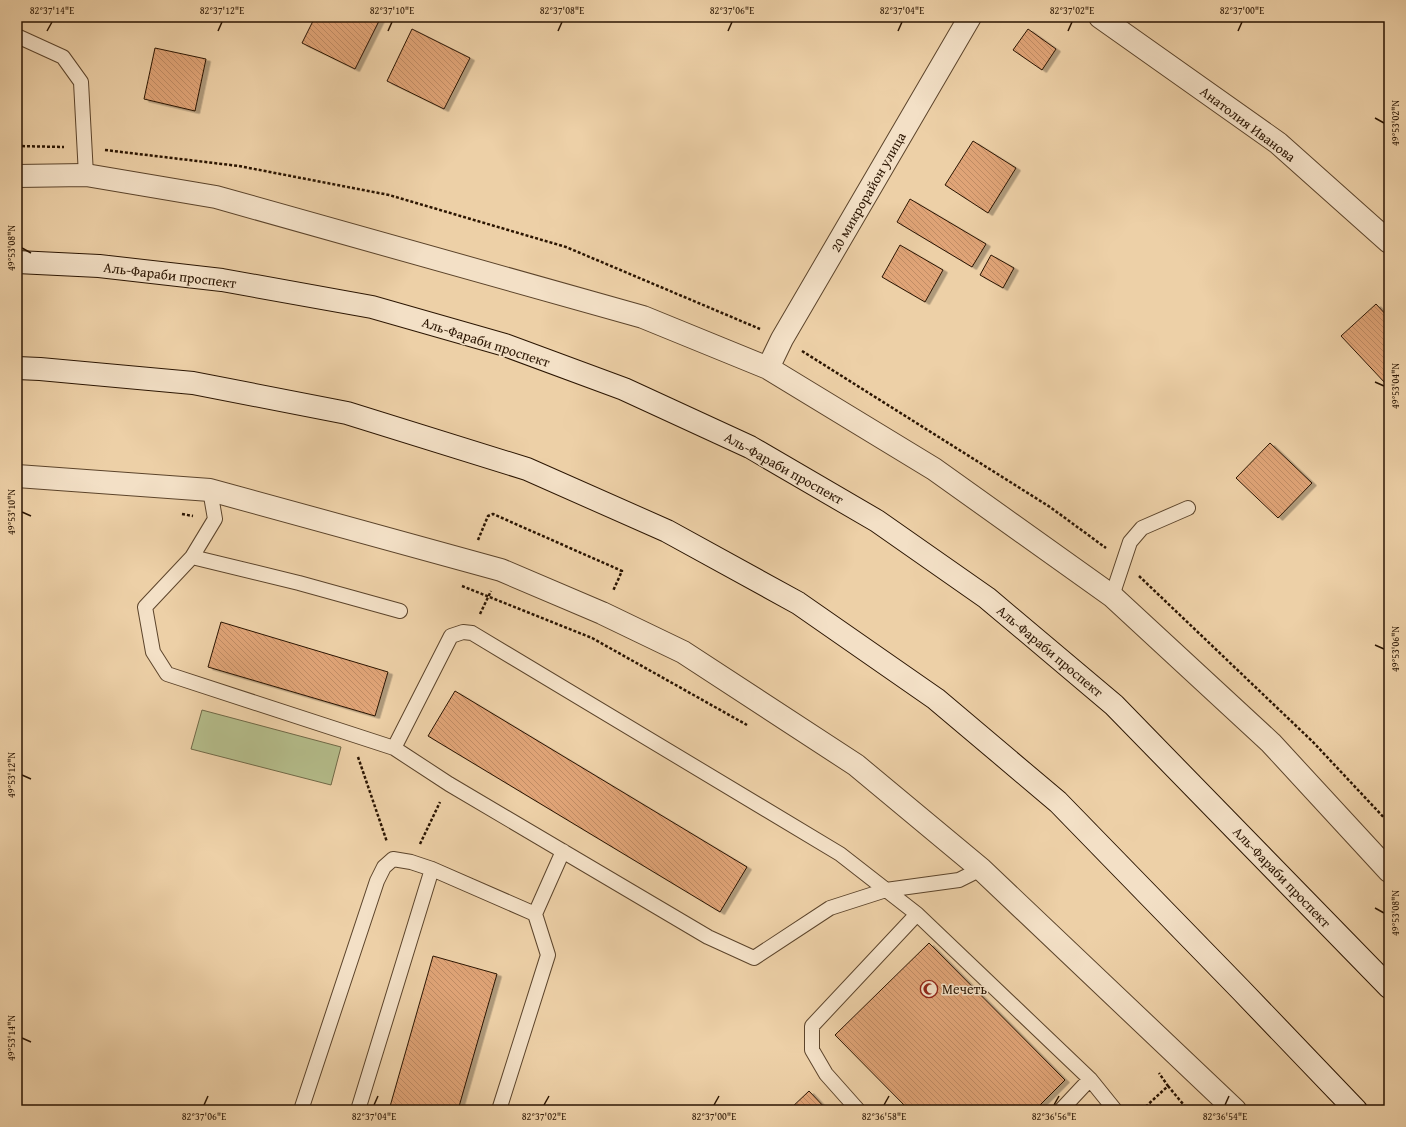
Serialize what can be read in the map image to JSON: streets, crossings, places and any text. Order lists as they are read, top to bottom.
{
  "streets": {
    "street": ["Анатолия Иванова", "20 микрорайон улица", "Аль-Фараби проспект"]
  },
  "places": {
    "mosque": ["Мечеть"]
  },
  "coordinates": [
    "82°37'14\"E",
    "82°37'12\"E",
    "82°37'10\"E",
    "82°37'08\"E",
    "82°37'06\"E",
    "82°37'04\"E",
    "82°37'02\"E",
    "82°37'00\"E",
    "49°53'02\"N",
    "49°53'08\"N",
    "49°53'04\"N",
    "49°53'10\"N",
    "49°53'06\"N",
    "49°53'12\"N",
    "49°53'14\"N",
    "82°36'58\"E",
    "82°36'56\"E",
    "82°36'54\"E"
  ]
}
